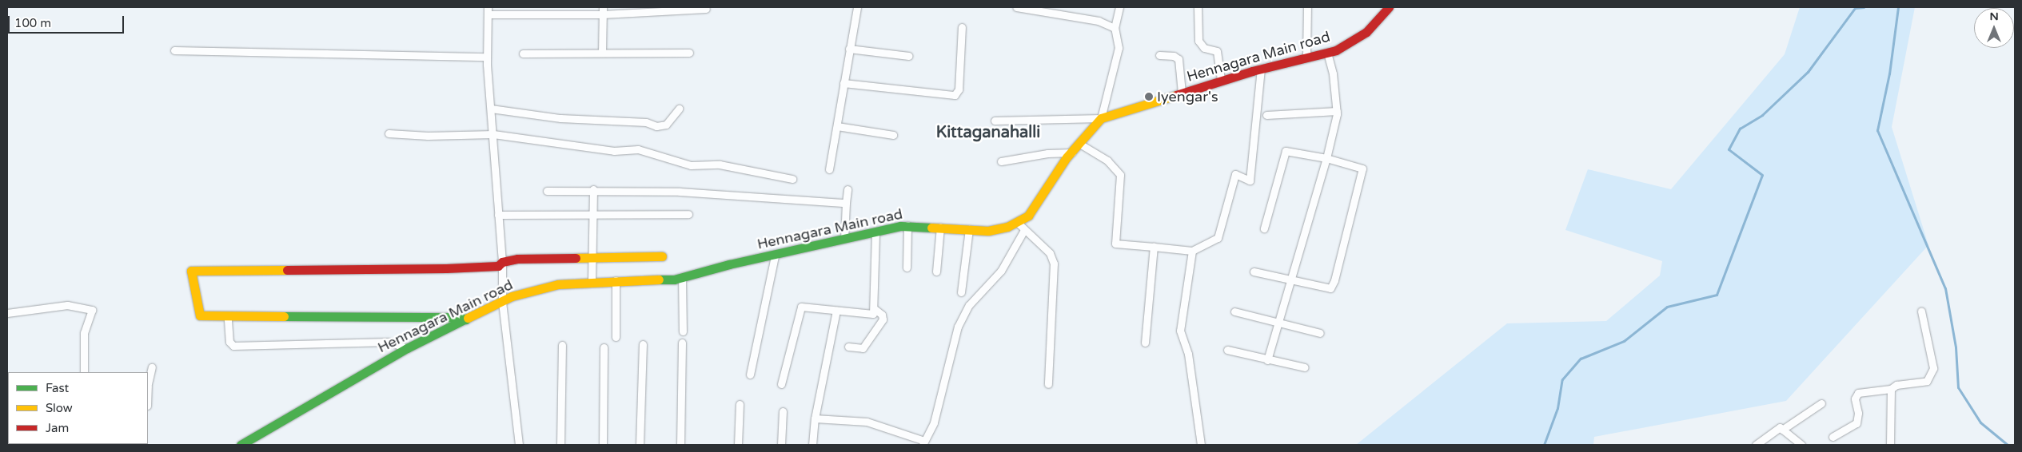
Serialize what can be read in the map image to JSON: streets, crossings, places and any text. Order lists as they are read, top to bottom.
{
  "streets": {
    "street": ["Hennagara Main road"]
  },
  "districts": ["Kittaganahalli"],
  "places": ["Iyengar's"],
  "legend": ["Fast", "Slow", "Jam"],
  "scale_bar": "100 m",
  "north": "top"
}
